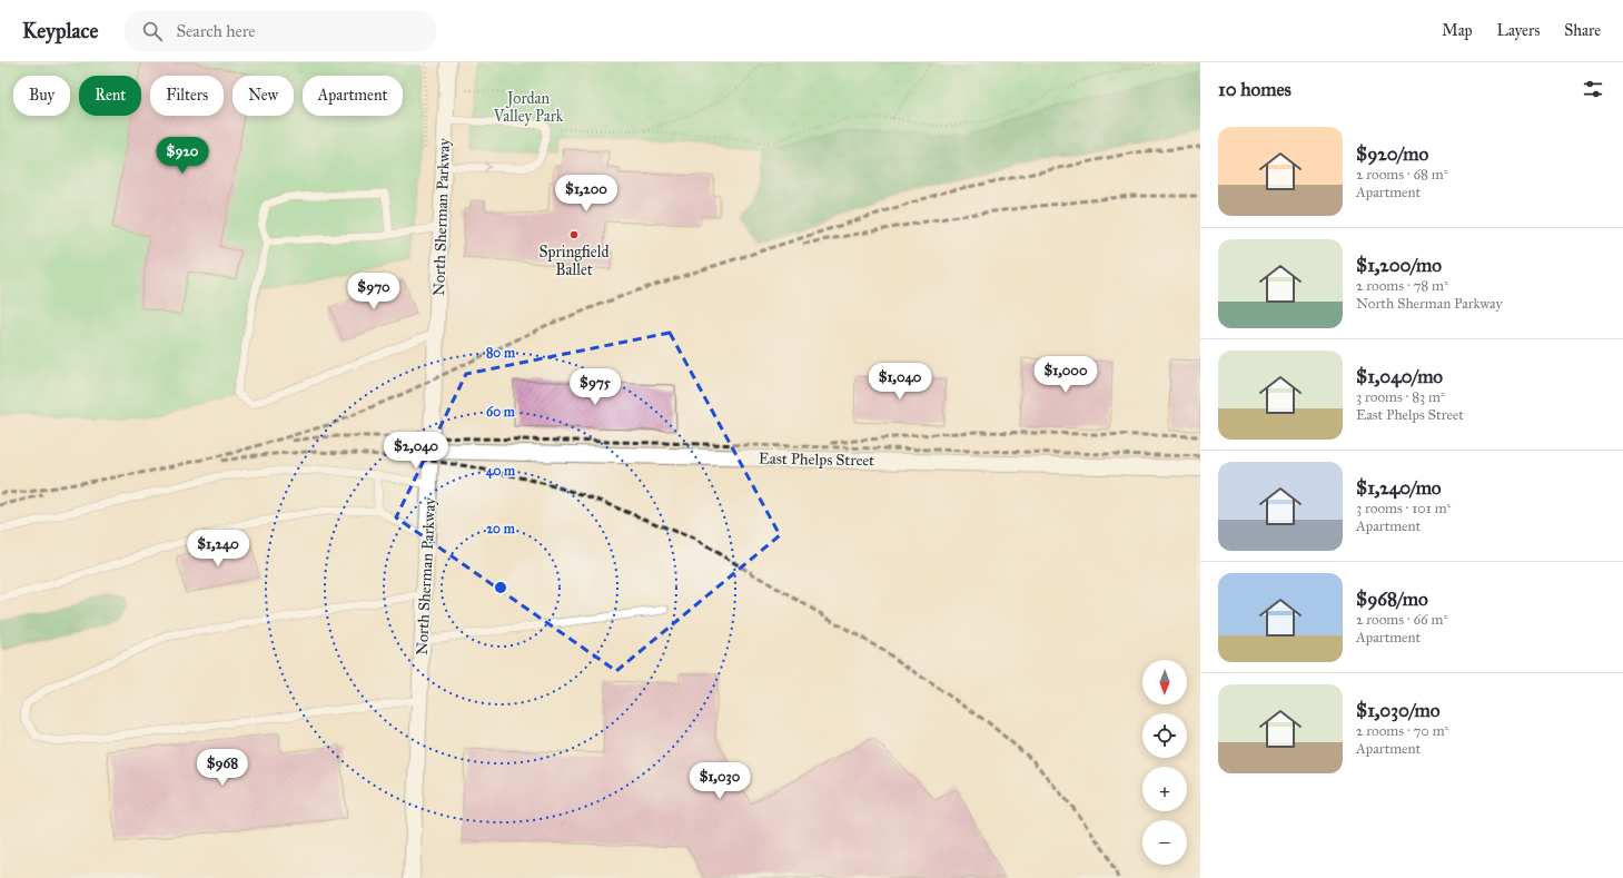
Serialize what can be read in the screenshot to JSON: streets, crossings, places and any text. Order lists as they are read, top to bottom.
{
  "streets": {
    "street": ["North Sherman Parkway", "East Phelps Street"]
  },
  "crossings": [
    ["North Sherman Parkway", "East Phelps Street"]
  ],
  "parks": ["Jordan Valley Park"],
  "places": ["Springfield Ballet"],
  "north": "bottom",
  "page": {
    "header": "Keyplace",
    "search": "Search here",
    "nav": ["Map", "Layers", "Share"],
    "heading": "10 homes",
    "chip": [
      "Buy",
      "Rent",
      "Filters",
      "New",
      "Apartment"
    ],
    "list": [
      {
        "name": "$920/mo",
        "note": "2 rooms · 68 m² · Apartment"
      },
      {
        "name": "$1,200/mo",
        "note": "2 rooms · 78 m² · North Sherman Parkway"
      },
      {
        "name": "$1,040/mo",
        "note": "3 rooms · 83 m² · East Phelps Street"
      },
      {
        "name": "$1,240/mo",
        "note": "3 rooms · 101 m² · Apartment"
      },
      {
        "name": "$968/mo",
        "note": "2 rooms · 66 m² · Apartment"
      },
      {
        "name": "$1,030/mo",
        "note": "2 rooms · 70 m² · Apartment"
      }
    ],
    "price": [
      "$920",
      "$1,200",
      "$970",
      "$1,000",
      "$1,040",
      "$975",
      "$2,040",
      "$1,240",
      "$968",
      "$1,030"
    ],
    "map_buttons": ["+", "−"]
  },
  "rings": [
    "80 m",
    "60 m",
    "40 m",
    "20 m"
  ]
}
